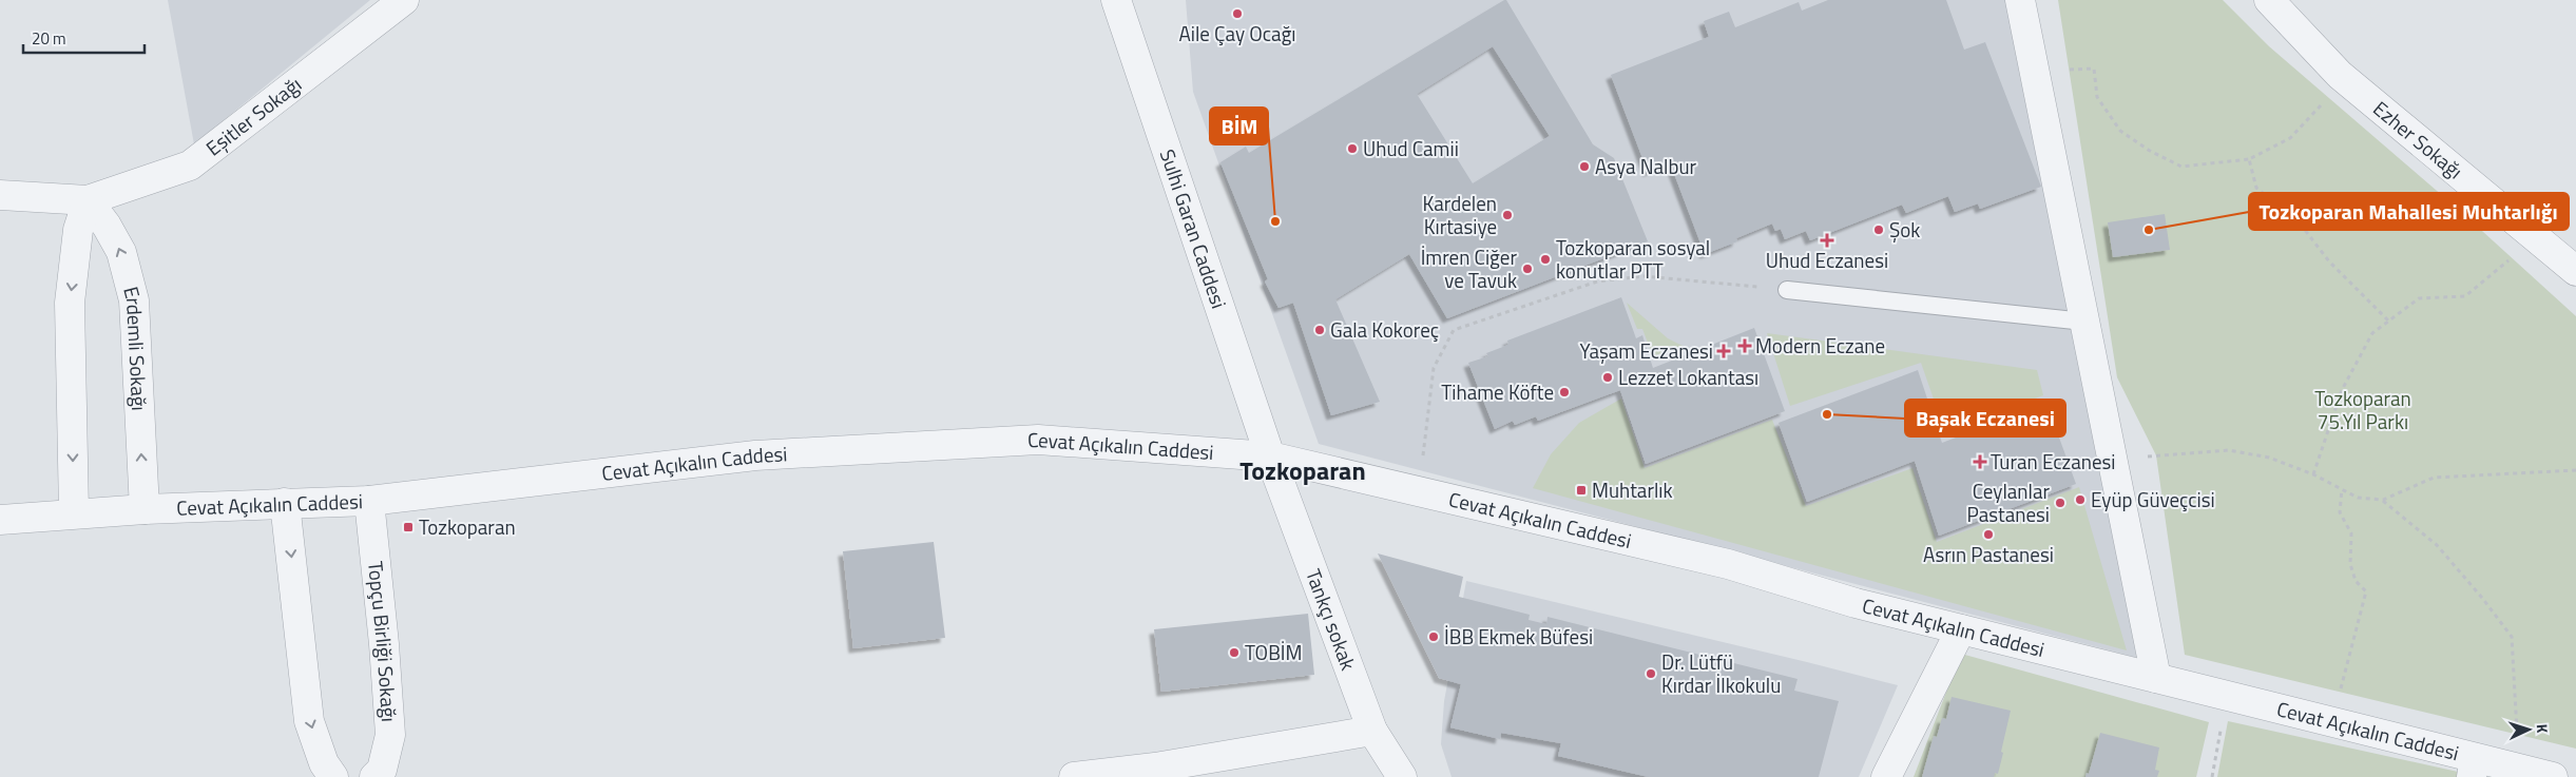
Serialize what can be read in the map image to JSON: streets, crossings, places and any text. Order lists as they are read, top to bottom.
{
  "streets": {
    "street": [
      "Eşitler Sokağı",
      "Ezher Sokağı",
      "Sulhi Garan Caddesi",
      "Erdemli Sokağı",
      "Cevat Açıkalın Caddesi",
      "Tankçı sokak",
      "Topçu Birliği Sokağı"
    ]
  },
  "crossings": [
    ["Eşitler Sokağı", "Erdemli Sokağı"],
    ["Sulhi Garan Caddesi", "Cevat Açıkalın Caddesi"],
    ["Sulhi Garan Caddesi", "Tankçı sokak"],
    ["Erdemli Sokağı", "Cevat Açıkalın Caddesi"],
    ["Cevat Açıkalın Caddesi", "Tankçı sokak"],
    ["Cevat Açıkalın Caddesi", "Topçu Birliği Sokağı"]
  ],
  "districts": ["Tozkoparan"],
  "parks": ["Tozkoparan 75.Yıl Parkı"],
  "places": {
    "other": [
      "Aile Çay Ocağı",
      "Uhud Camii",
      "Asya Nalbur",
      "Kardelen Kırtasiye",
      "BİM",
      "Şok",
      "Tozkoparan Mahallesi Muhtarlığı",
      "Tozkoparan sosyal konutlar PTT",
      "İmren Ciğer ve Tavuk",
      "Gala Kokoreç",
      "Lezzet Lokantası",
      "Tihame Köfte",
      "Başak Eczanesi",
      "Eyüp Güveçcisi",
      "Ceylanlar Pastanesi",
      "Asrın Pastanesi",
      "İBB Ekmek Büfesi",
      "TOBİM",
      "Dr. Lütfü Kırdar İlkokulu"
    ],
    "health": [
      "Uhud Eczanesi",
      "Modern Eczane",
      "Yaşam Eczanesi",
      "Turan Eczanesi"
    ],
    "transit": ["Muhtarlık", "Tozkoparan"]
  },
  "scale_bar": "20 m",
  "north": "right"
}
